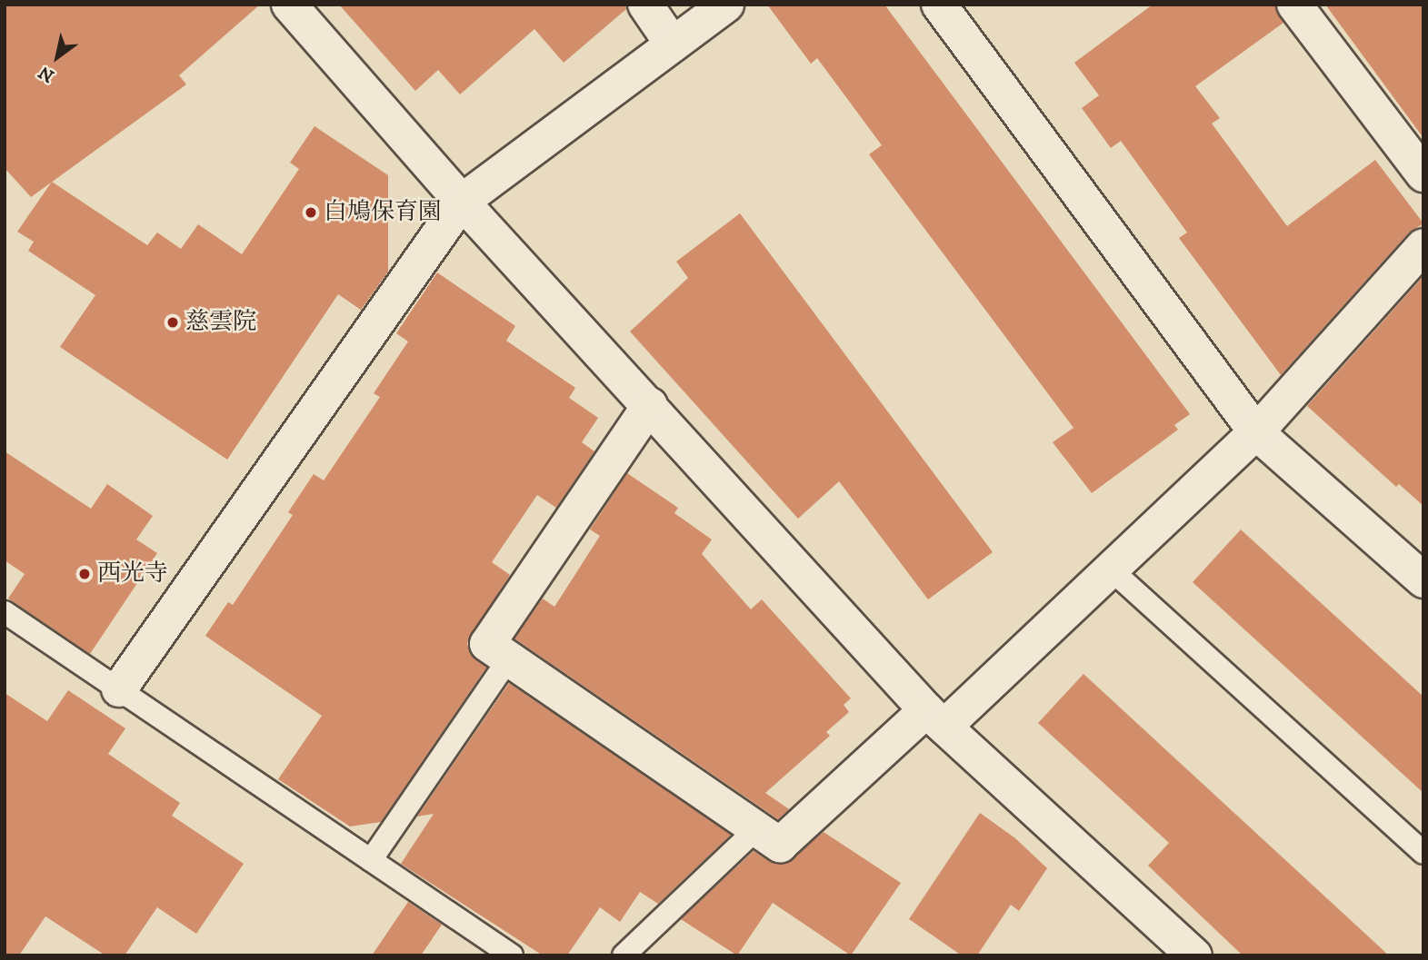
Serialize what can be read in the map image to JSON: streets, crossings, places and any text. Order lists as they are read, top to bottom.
{
  "places": ["白鳩保育園", "慈雲院", "西光寺"],
  "north": "bottom left"
}
